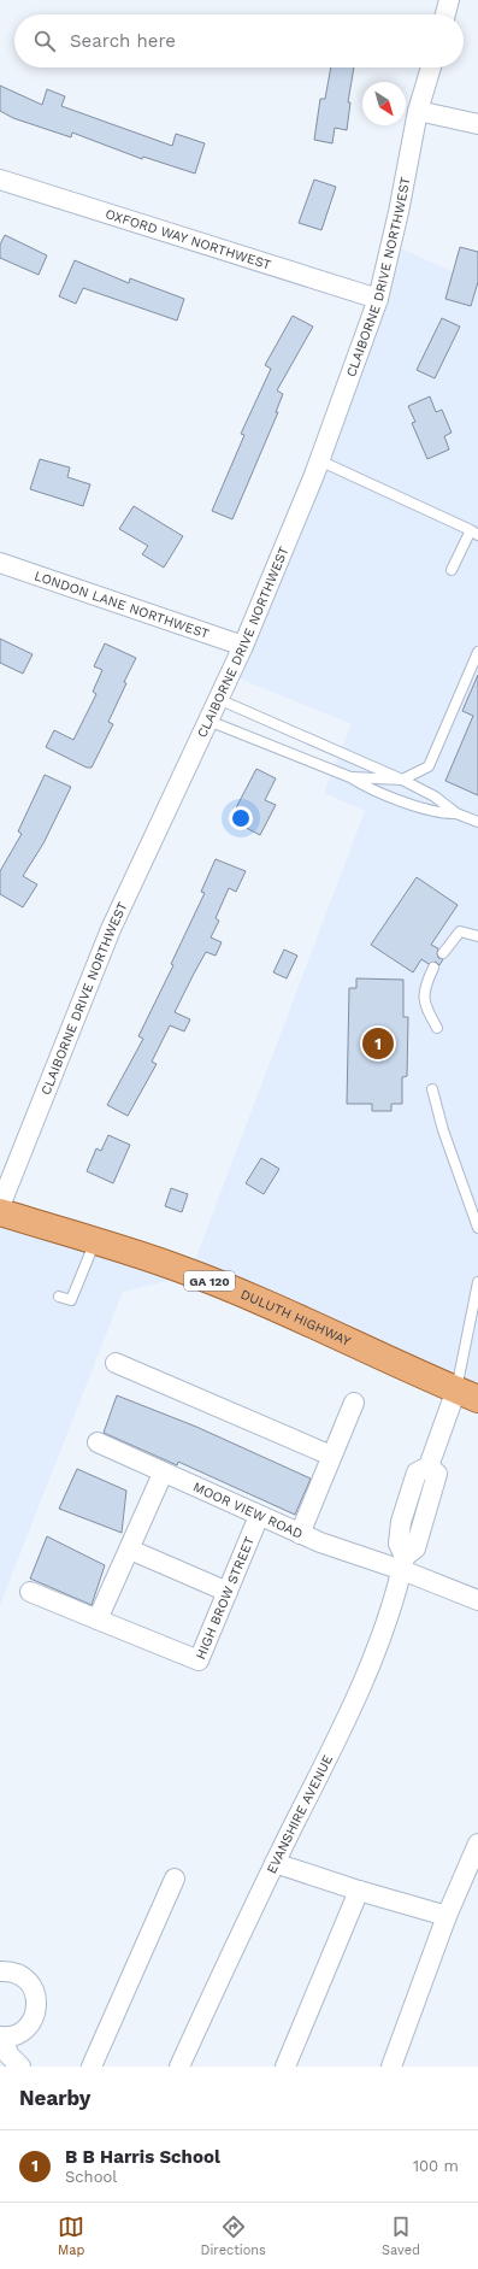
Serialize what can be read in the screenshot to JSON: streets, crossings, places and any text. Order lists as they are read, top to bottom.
{
  "streets": {
    "main road": ["GA 120", "DULUTH HIGHWAY"],
    "street": [
      "OXFORD WAY NORTHWEST",
      "CLAIBORNE DRIVE NORTHWEST",
      "LONDON LANE NORTHWEST",
      "MOOR VIEW ROAD",
      "HIGH BROW STREET",
      "EVANSHIRE AVENUE"
    ]
  },
  "crossings": [
    ["OXFORD WAY NORTHWEST", "CLAIBORNE DRIVE NORTHWEST"],
    ["CLAIBORNE DRIVE NORTHWEST", "LONDON LANE NORTHWEST"],
    ["DULUTH HIGHWAY", "EVANSHIRE AVENUE"],
    ["MOOR VIEW ROAD", "HIGH BROW STREET"],
    ["MOOR VIEW ROAD", "EVANSHIRE AVENUE"]
  ],
  "north": "bottom right",
  "page": {
    "search": "Search here",
    "pins": "1",
    "heading": "Nearby",
    "list": [
      {
        "mark": "1",
        "name": "B B Harris School",
        "note": "School",
        "value": "100 m"
      }
    ],
    "nav": ["Map", "Directions", "Saved"]
  }
}
